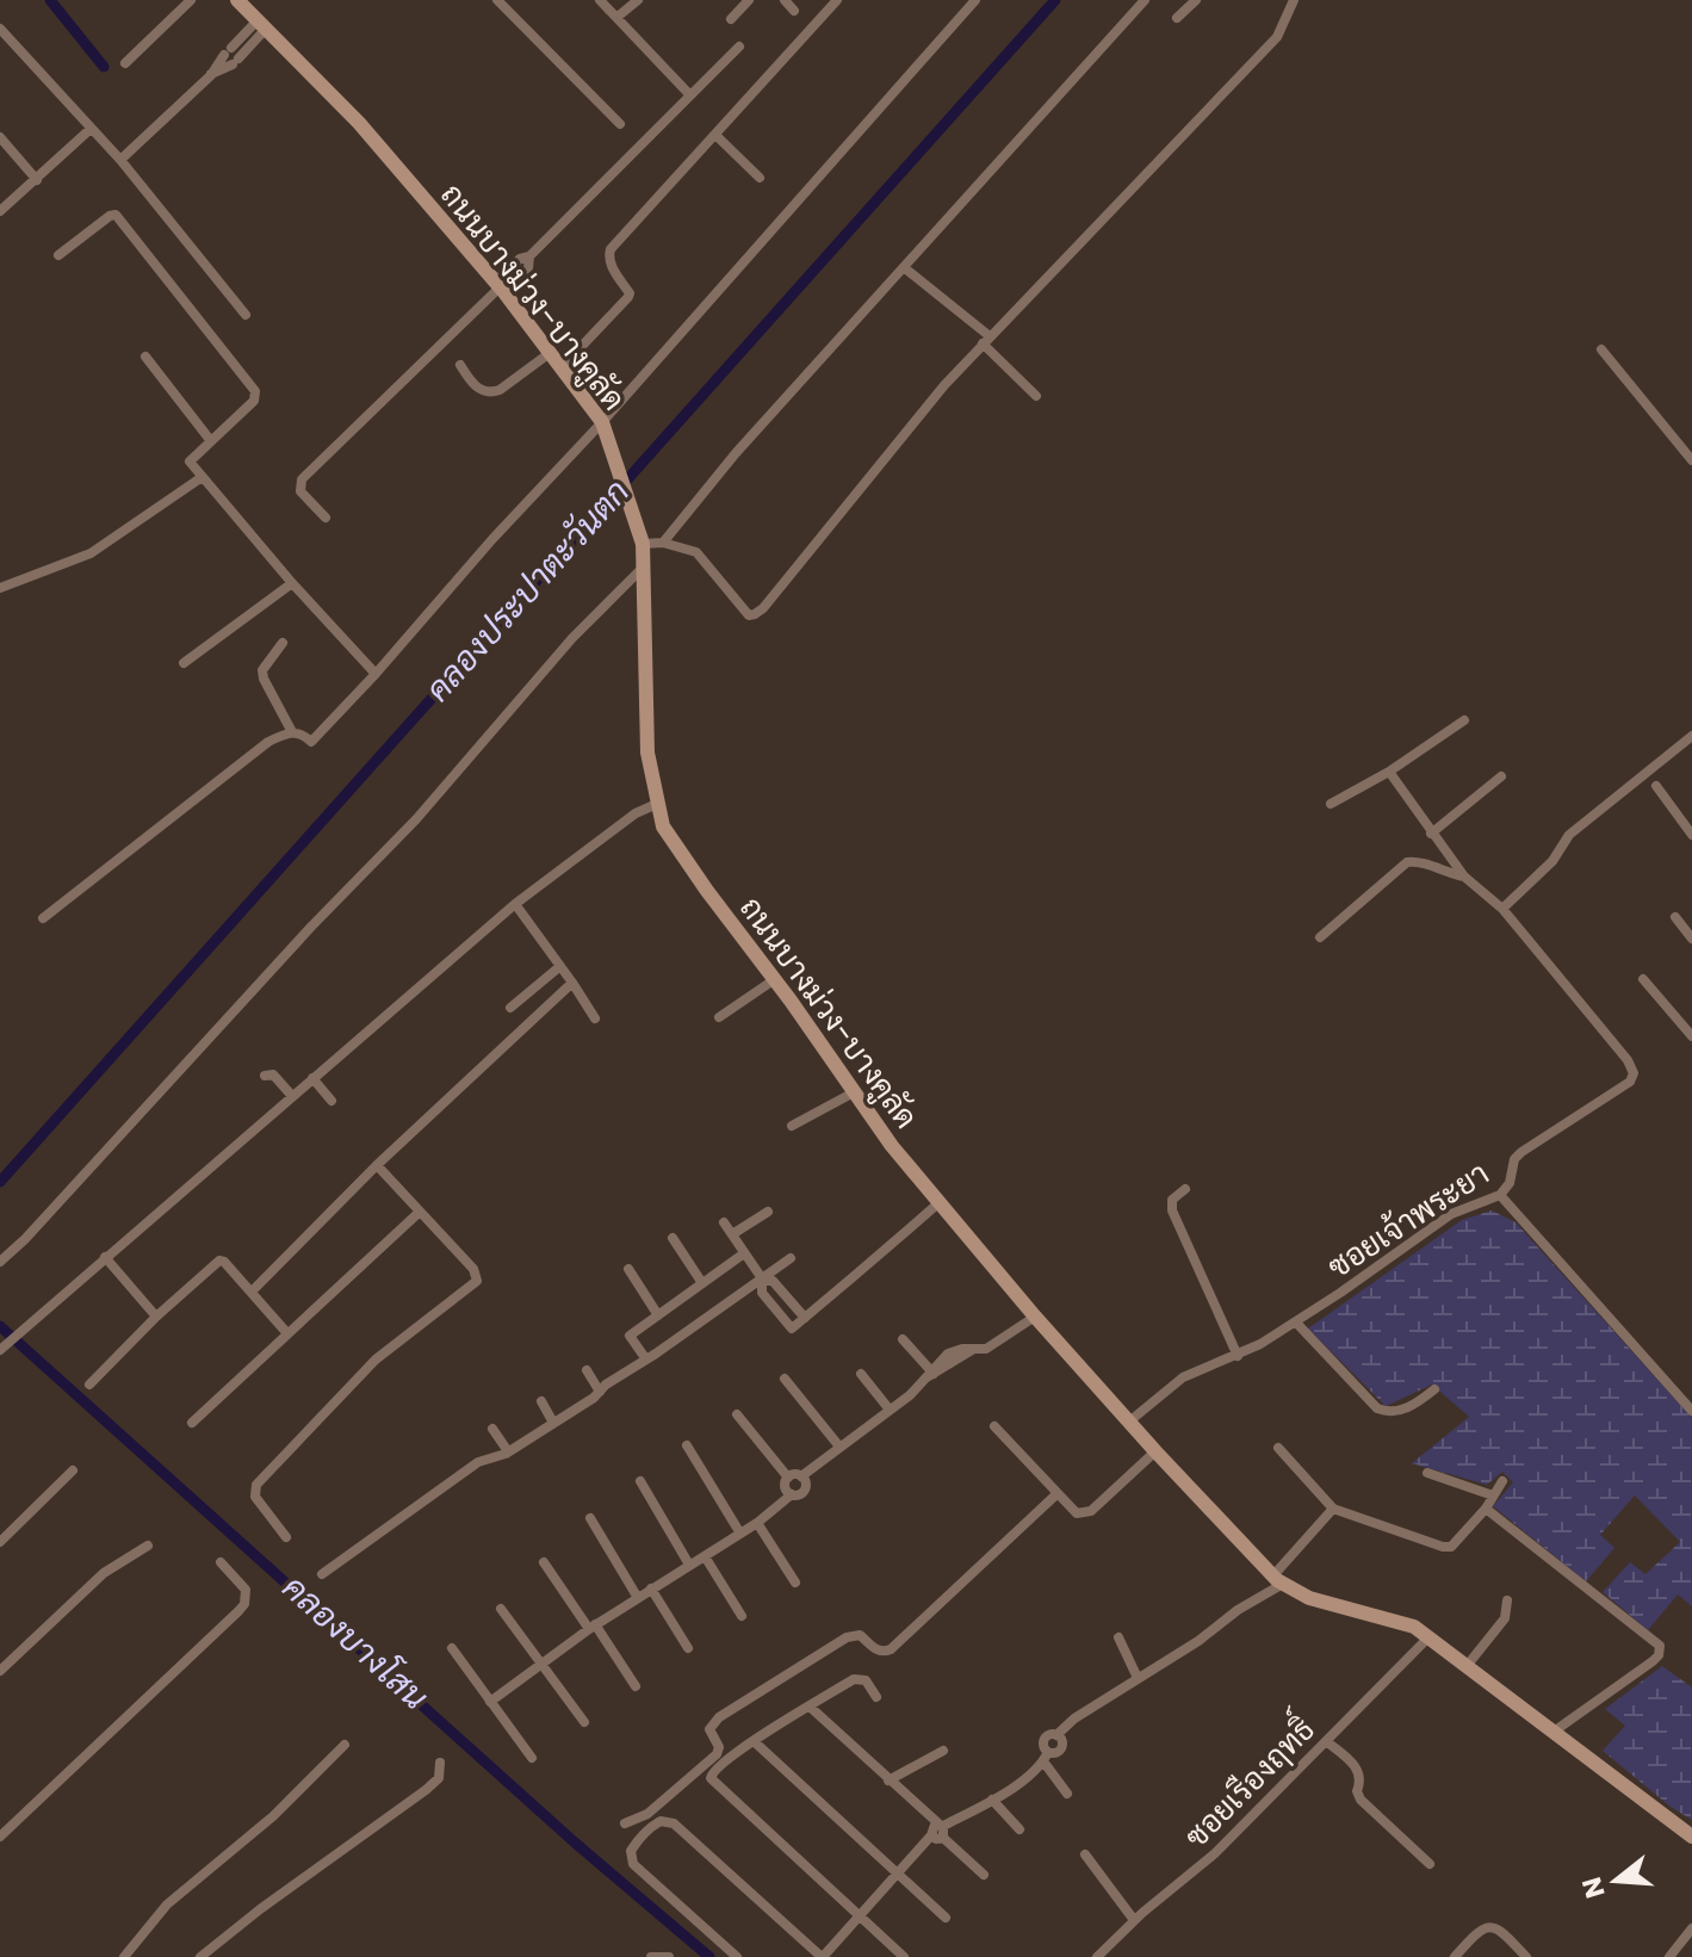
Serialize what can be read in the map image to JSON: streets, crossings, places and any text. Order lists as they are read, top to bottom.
{
  "streets": {
    "street": ["ถนนบางม่วง-บางคูลัด", "ซอยเจ้าพระยา", "ซอยเรืองฤทธิ์"]
  },
  "crossings": [
    ["ถนนบางม่วง-บางคูลัด", "ซอยเจ้าพระยา"],
    ["ถนนบางม่วง-บางคูลัด", "ซอยเรืองฤทธิ์"]
  ],
  "water": ["คลองประปาตะวันตก", "คลองบางโสน"],
  "north": "left"
}
